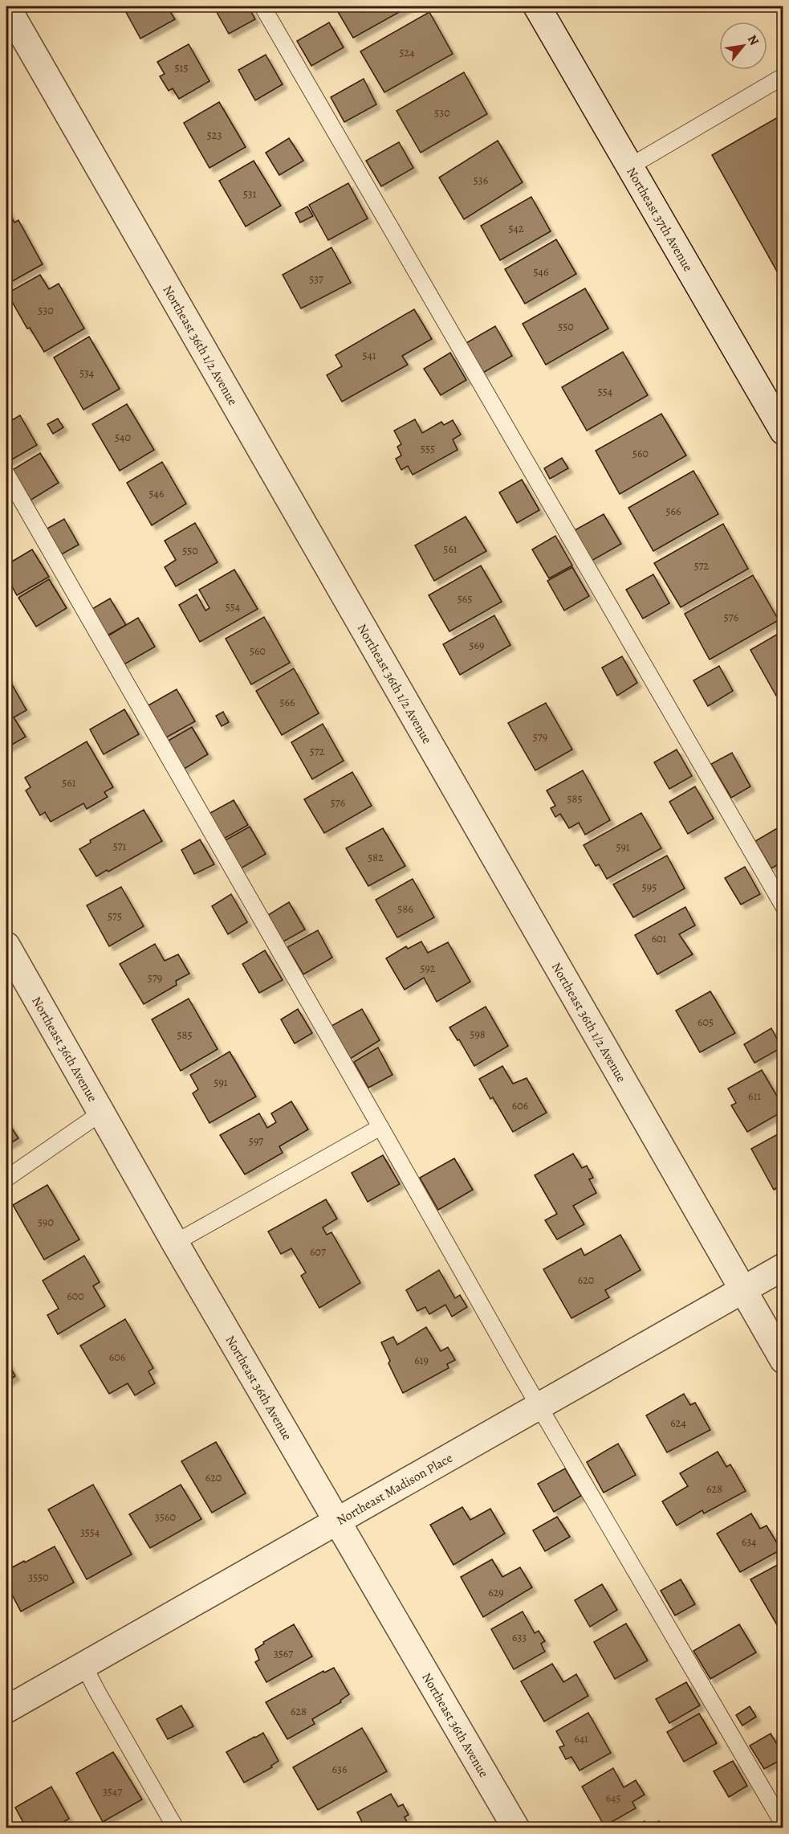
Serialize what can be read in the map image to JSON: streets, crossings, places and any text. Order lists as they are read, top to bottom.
{
  "streets": {
    "street": [
      "Northeast 37th Avenue",
      "Northeast 36th 1/2 Avenue",
      "Northeast 36th Avenue",
      "Northeast Madison Place"
    ]
  },
  "crossings": [
    ["Northeast 36th 1/2 Avenue", "Northeast Madison Place"],
    ["Northeast 36th Avenue", "Northeast Madison Place"]
  ],
  "house_numbers": [
    "524",
    "515",
    "530",
    "523",
    "536",
    "531",
    "542",
    "546",
    "537",
    "530",
    "550",
    "541",
    "534",
    "554",
    "540",
    "555",
    "560",
    "546",
    "566",
    "561",
    "550",
    "572",
    "565",
    "554",
    "576",
    "569",
    "560",
    "566",
    "579",
    "572",
    "561",
    "585",
    "576",
    "571",
    "591",
    "582",
    "595",
    "586",
    "575",
    "601",
    "592",
    "579",
    "605",
    "598",
    "585",
    "591",
    "611",
    "606",
    "597",
    "590",
    "607",
    "620",
    "600",
    "606",
    "619",
    "624",
    "620",
    "628",
    "3560",
    "3554",
    "634",
    "3550",
    "629",
    "633",
    "3567",
    "628",
    "641",
    "636",
    "3547",
    "645"
  ],
  "north": "top right"
}
